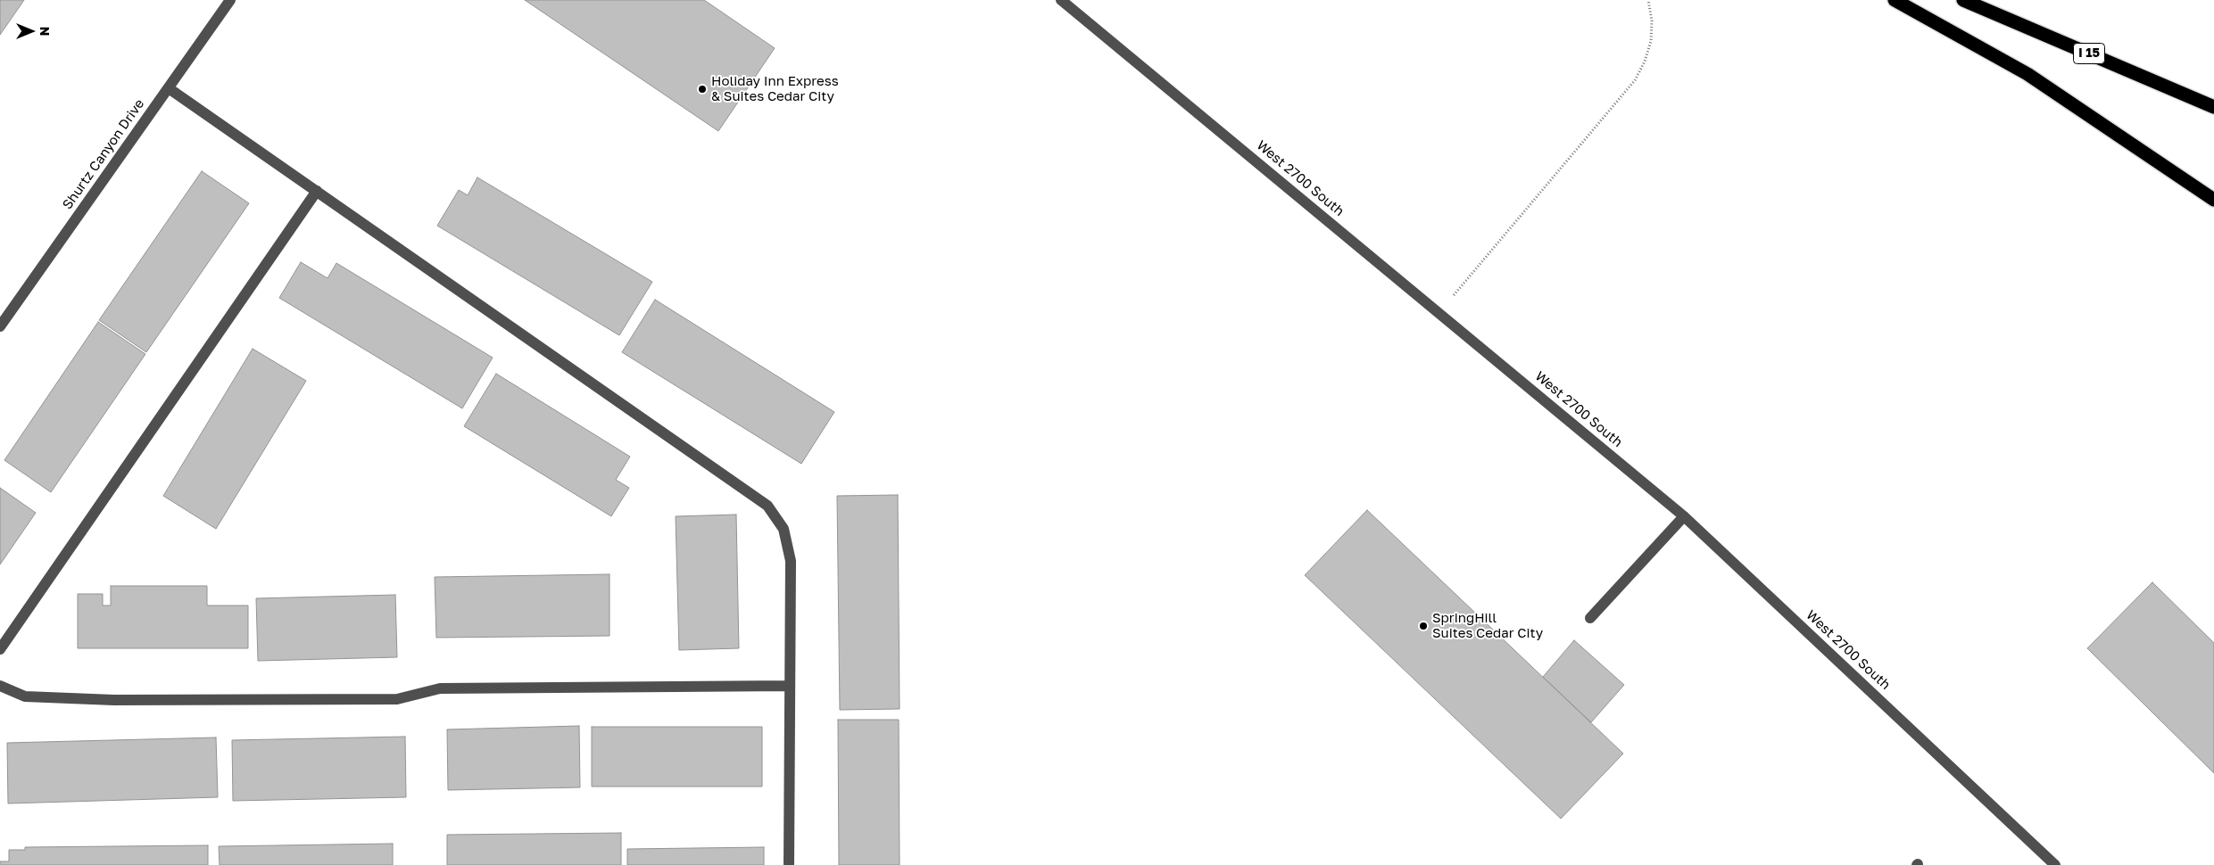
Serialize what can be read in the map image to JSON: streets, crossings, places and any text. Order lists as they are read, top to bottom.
{
  "streets": {
    "highway": ["I 15"],
    "street": ["Shurtz Canyon Drive", "West 2700 South"]
  },
  "places": ["Holiday Inn Express & Suites Cedar City", "SpringHill Suites Cedar City"],
  "north": "right"
}
